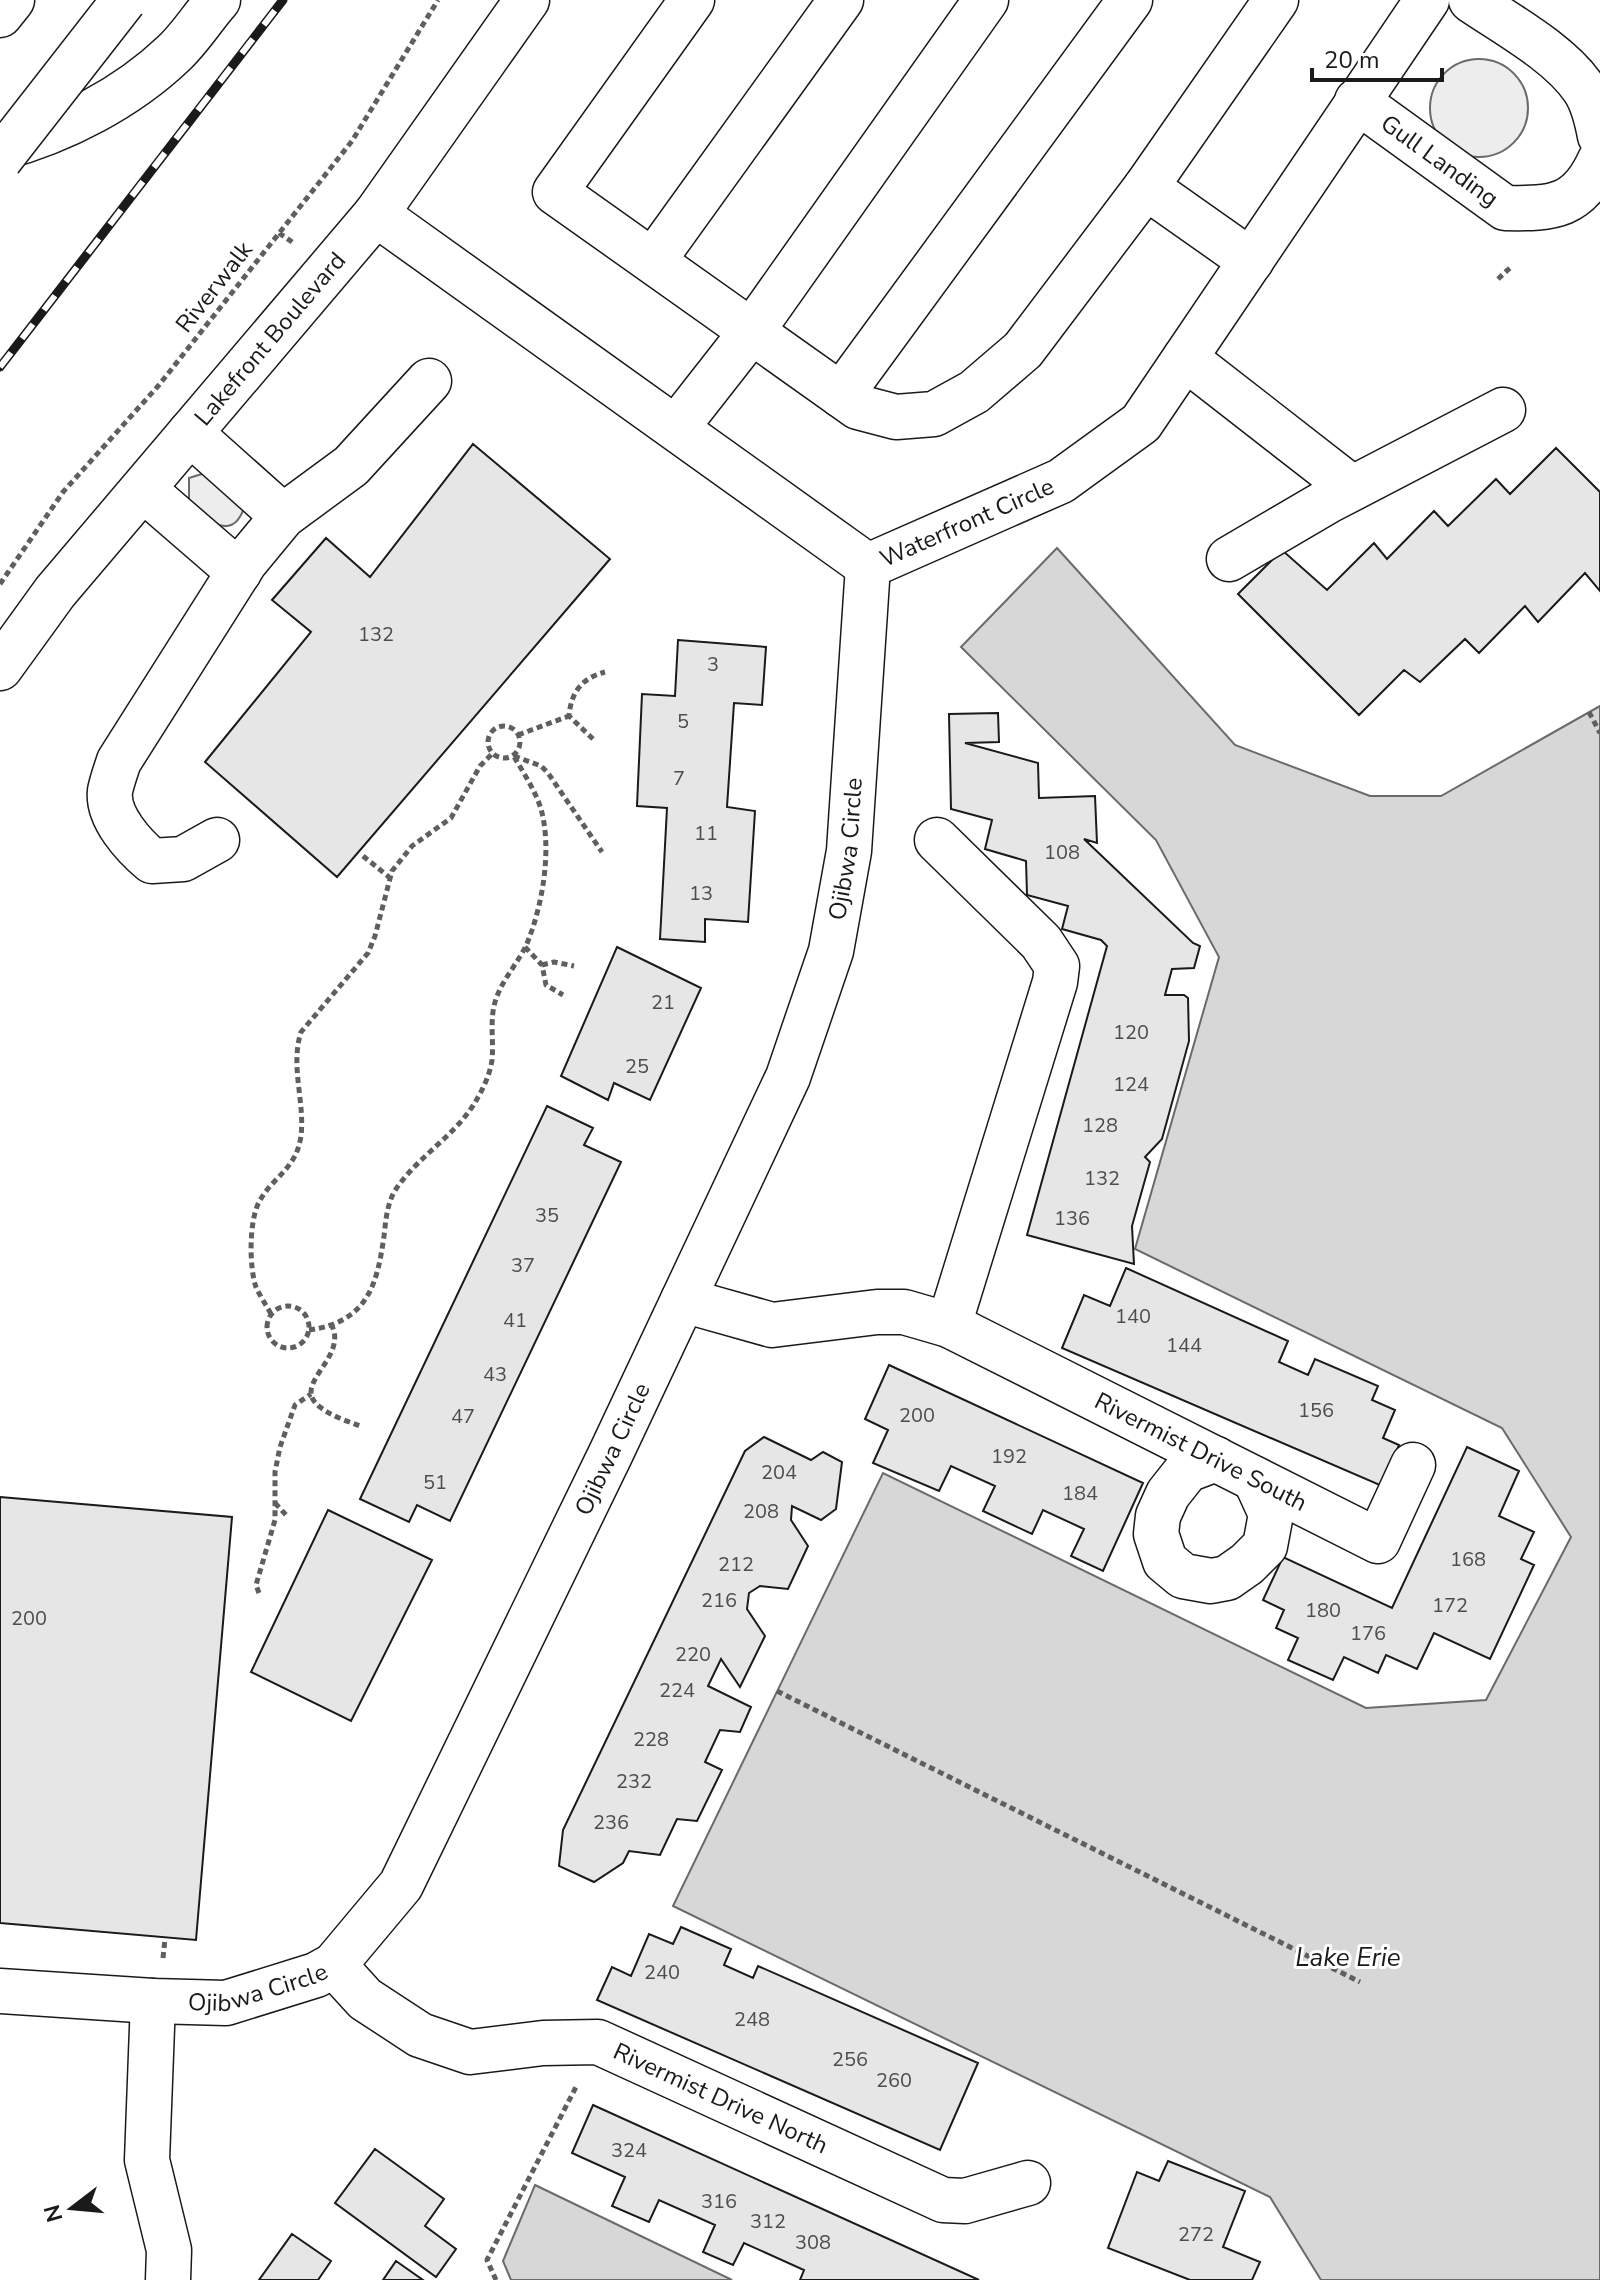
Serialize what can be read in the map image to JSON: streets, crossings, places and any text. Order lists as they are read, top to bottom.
{
  "streets": {
    "main road": [
      "Gull Landing",
      "Lakefront Boulevard",
      "Waterfront Circle",
      "Ojibwa Circle",
      "Rivermist Drive South",
      "Rivermist Drive North"
    ],
    "path": ["Riverwalk"]
  },
  "crossings": [
    ["Gull Landing", "Waterfront Circle"],
    ["Lakefront Boulevard", "Waterfront Circle"],
    ["Waterfront Circle", "Ojibwa Circle"],
    ["Ojibwa Circle", "Rivermist Drive South"],
    ["Ojibwa Circle", "Rivermist Drive North"]
  ],
  "water": ["Lake Erie"],
  "house_numbers": [
    "132",
    "3",
    "5",
    "7",
    "11",
    "108",
    "13",
    "21",
    "120",
    "25",
    "124",
    "128",
    "132",
    "35",
    "136",
    "37",
    "140",
    "41",
    "144",
    "43",
    "156",
    "200",
    "47",
    "192",
    "204",
    "51",
    "184",
    "208",
    "168",
    "212",
    "216",
    "172",
    "180",
    "200",
    "176",
    "220",
    "224",
    "228",
    "232",
    "236",
    "240",
    "248",
    "256",
    "260",
    "324",
    "316",
    "312",
    "272",
    "308"
  ],
  "scale_bar": "20 m",
  "north": "left"
}
